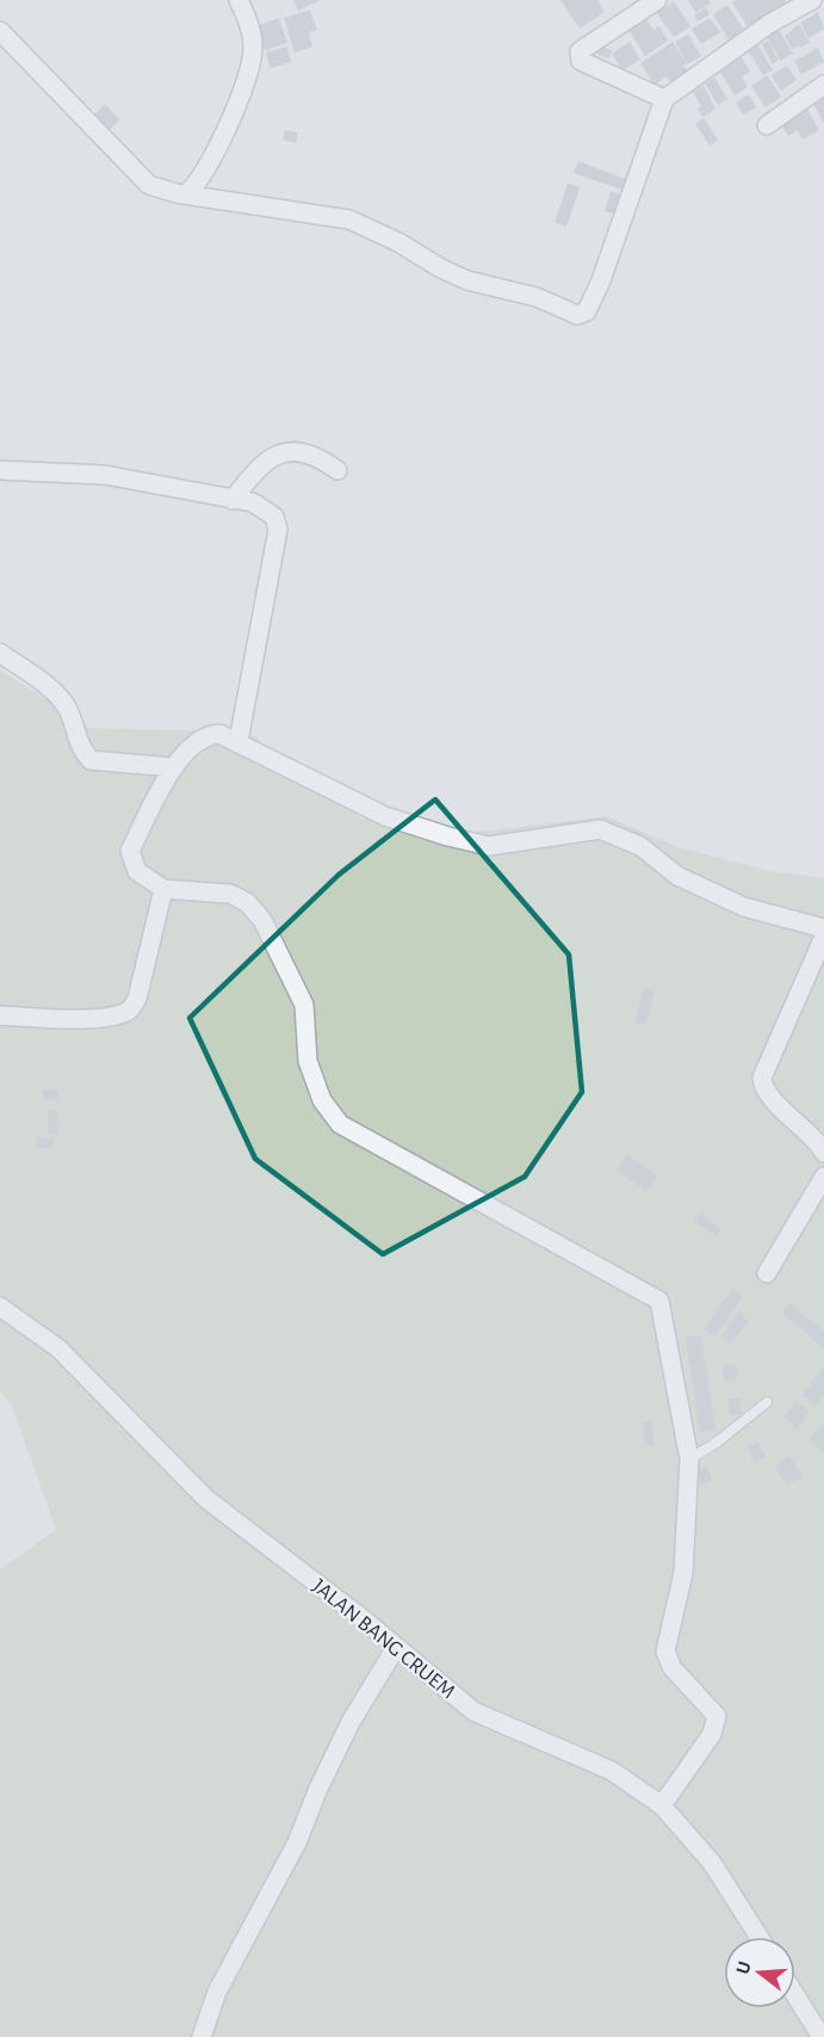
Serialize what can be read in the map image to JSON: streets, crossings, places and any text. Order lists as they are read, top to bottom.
{
  "streets": {
    "street": ["JALAN BANG CRUEM"]
  },
  "north": "left"
}
